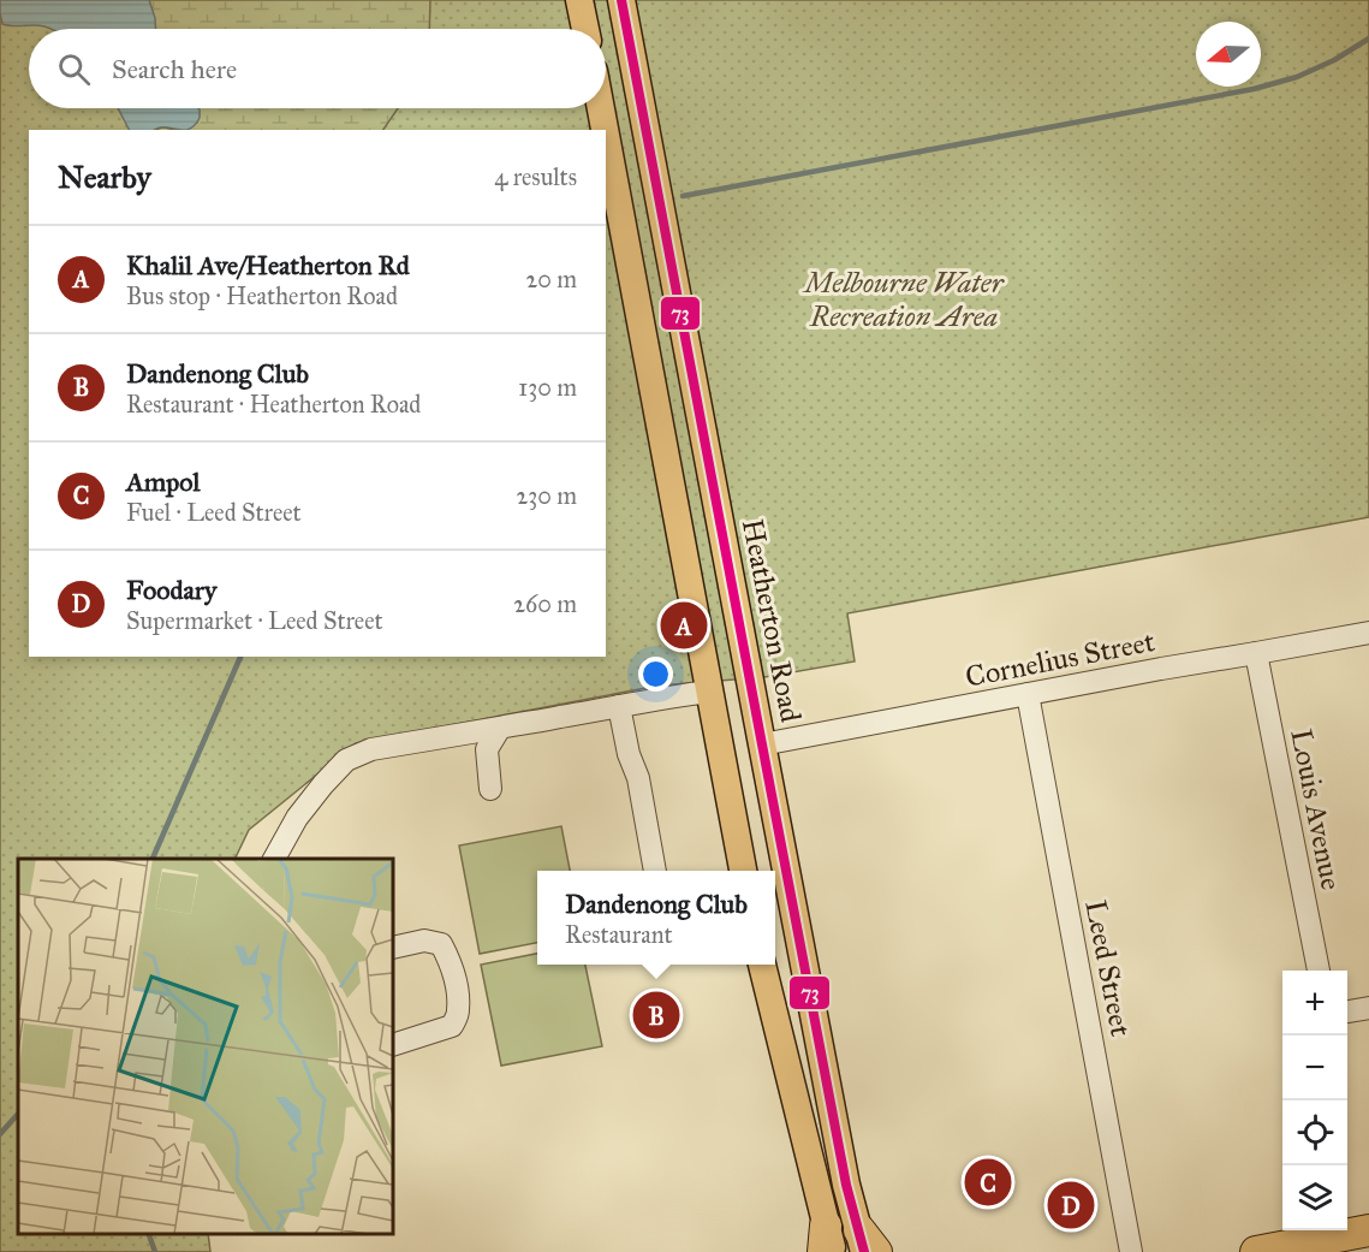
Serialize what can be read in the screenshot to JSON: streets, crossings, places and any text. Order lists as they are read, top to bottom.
{
  "streets": {
    "main road": ["Heatherton Road"],
    "street": ["Cornelius Street", "Louis Avenue", "Leed Street"]
  },
  "crossings": [
    ["Heatherton Road", "Cornelius Street"],
    ["Cornelius Street", "Louis Avenue"],
    ["Cornelius Street", "Leed Street"]
  ],
  "parks": ["Melbourne Water Recreation Area"],
  "lines": ["transit line 73"],
  "north": "left",
  "page": {
    "search": "Search here",
    "heading": ["Nearby", "4 results"],
    "list": [
      {
        "mark": "A",
        "name": "Khalil Ave/Heatherton Rd",
        "note": "Bus stop · Heatherton Road",
        "value": "20 m"
      },
      {
        "mark": "B",
        "name": "Dandenong Club",
        "note": "Restaurant · Heatherton Road",
        "value": "130 m"
      },
      {
        "mark": "C",
        "name": "Ampol",
        "note": "Fuel · Leed Street",
        "value": "230 m"
      },
      {
        "mark": "D",
        "name": "Foodary",
        "note": "Supermarket · Leed Street",
        "value": "260 m"
      }
    ],
    "pins": [
      "A",
      "B",
      "C",
      "D"
    ],
    "popup": ["Dandenong Club", "Restaurant"],
    "map_buttons": ["+", "−"]
  }
}
